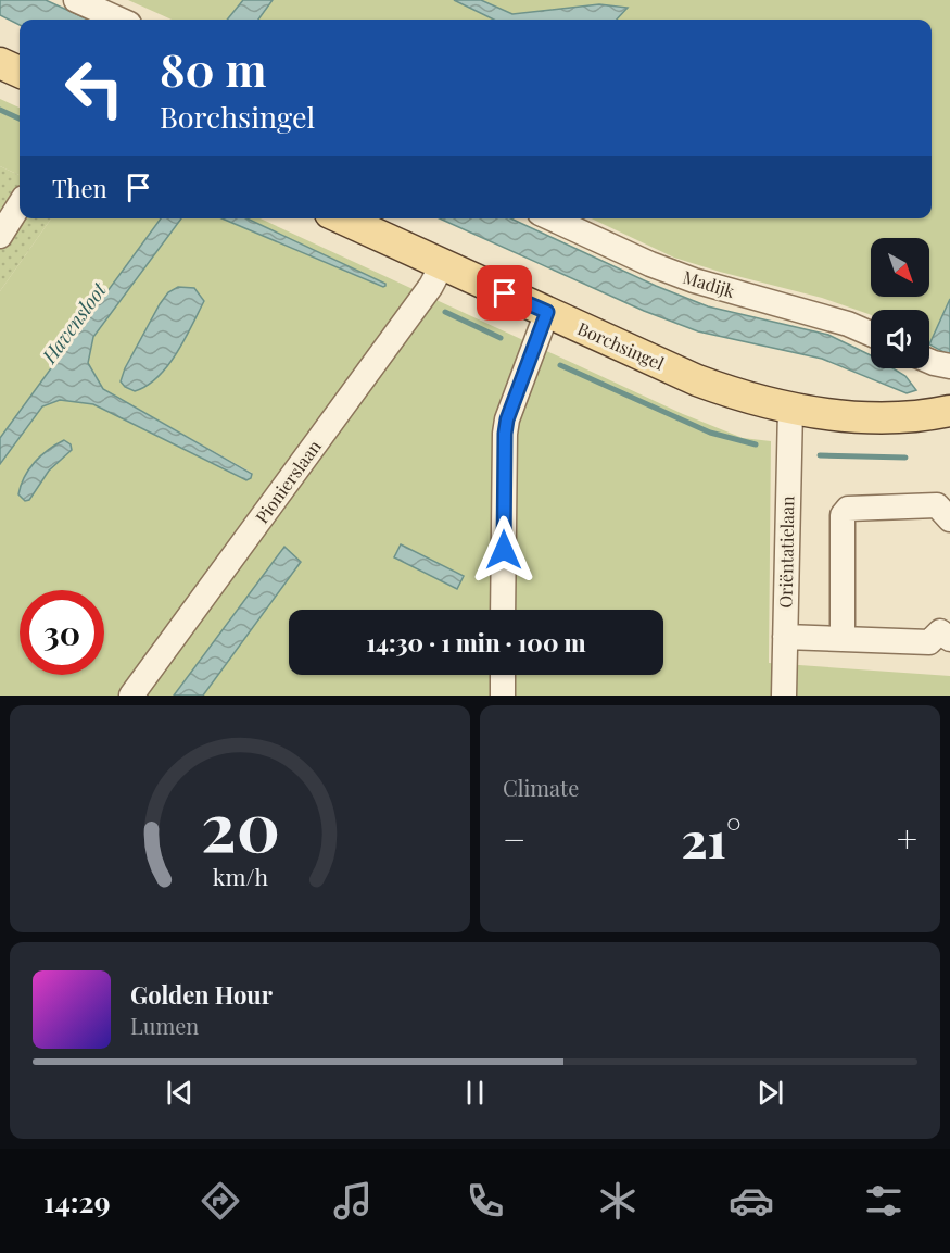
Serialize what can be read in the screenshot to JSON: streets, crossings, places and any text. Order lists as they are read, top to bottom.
{
  "streets": {
    "main road": ["Borchsingel"],
    "street": ["Madijk", "Pionierslaan", "Oriëntatielaan"]
  },
  "crossings": [
    ["Borchsingel", "Pionierslaan"],
    ["Borchsingel", "Oriëntatielaan"]
  ],
  "water": ["Havensloot"],
  "north": "bottom right",
  "page": {
    "turn": ["80 m", "Borchsingel"],
    "then": "Then",
    "limit": "30",
    "trip": "14:30 · 1 min · 100 m",
    "tile": "Climate",
    "heat": ["−", "21°", "+"],
    "song": ["Golden Hour", "Lumen"],
    "tabs": "14:29",
    "gauge": ["20", "km/h"]
  }
}
